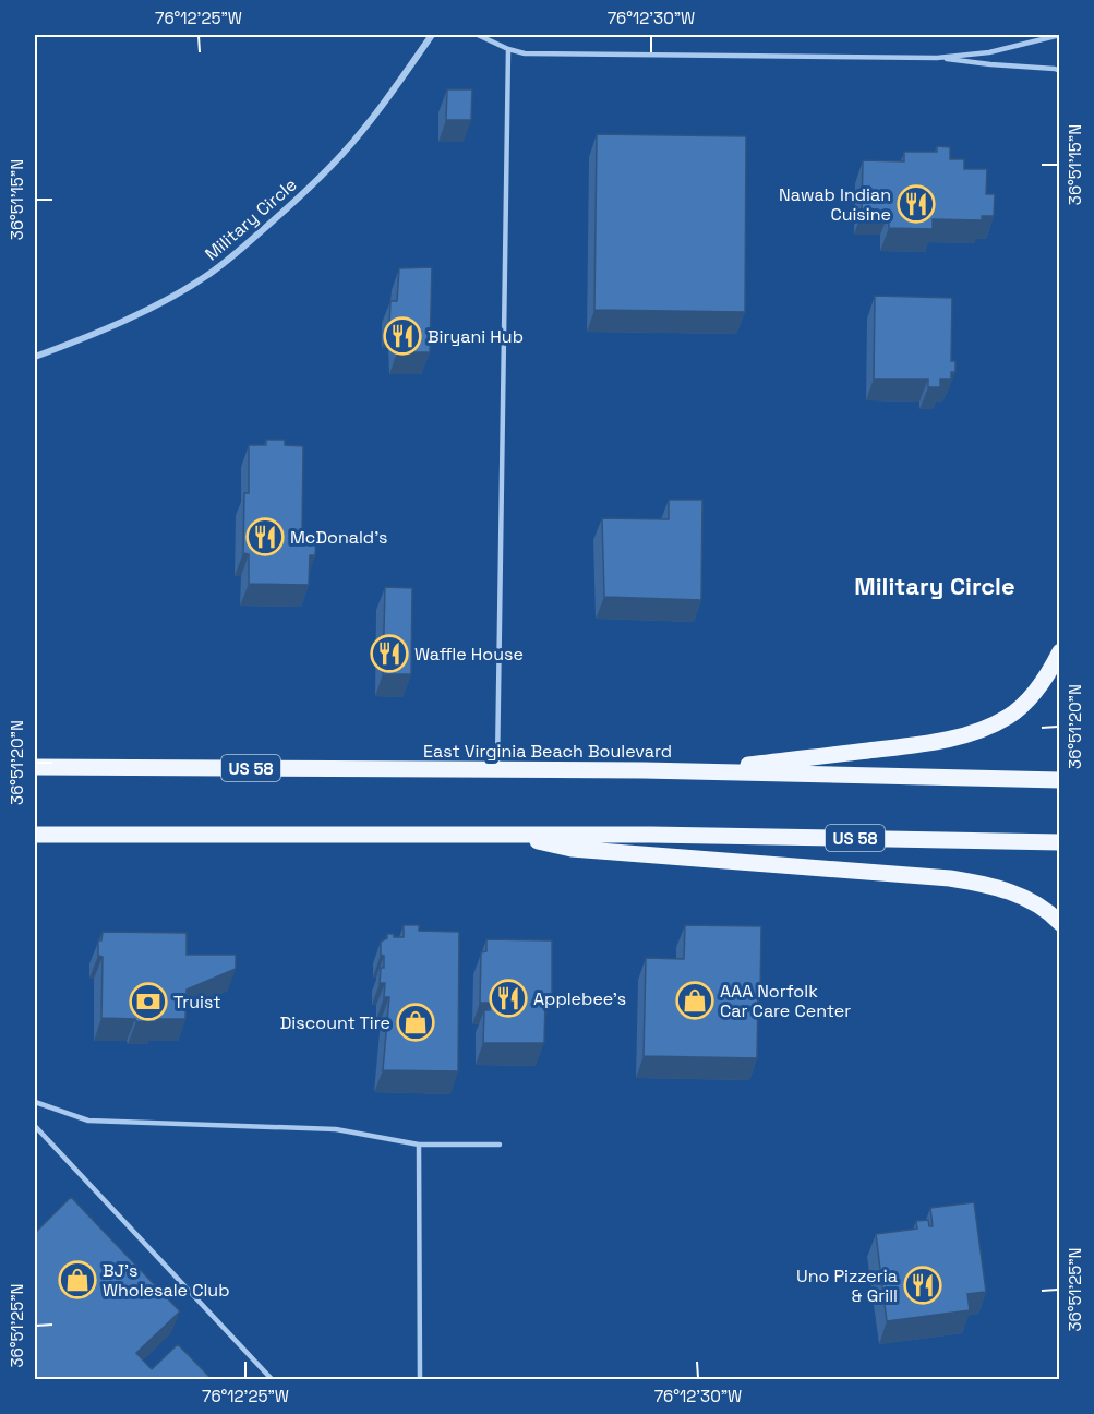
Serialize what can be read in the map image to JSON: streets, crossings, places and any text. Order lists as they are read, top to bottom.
{
  "streets": {
    "main road": ["East Virginia Beach Boulevard", "US 58"],
    "street": ["Military Circle"]
  },
  "districts": ["Military Circle"],
  "places": {
    "restaurant": [
      "Nawab Indian Cuisine",
      "Biryani Hub",
      "McDonald's",
      "Waffle House",
      "Applebee's",
      "Uno Pizzeria & Grill"
    ],
    "shop": ["AAA Norfolk Car Care Center", "Discount Tire", "BJ's Wholesale Club"],
    "bank": ["Truist"]
  },
  "coordinates": [
    "76°12'25\"W",
    "76°12'30\"W",
    "36°51'15\"N",
    "36°51'20\"N",
    "36°51'25\"N"
  ]
}
